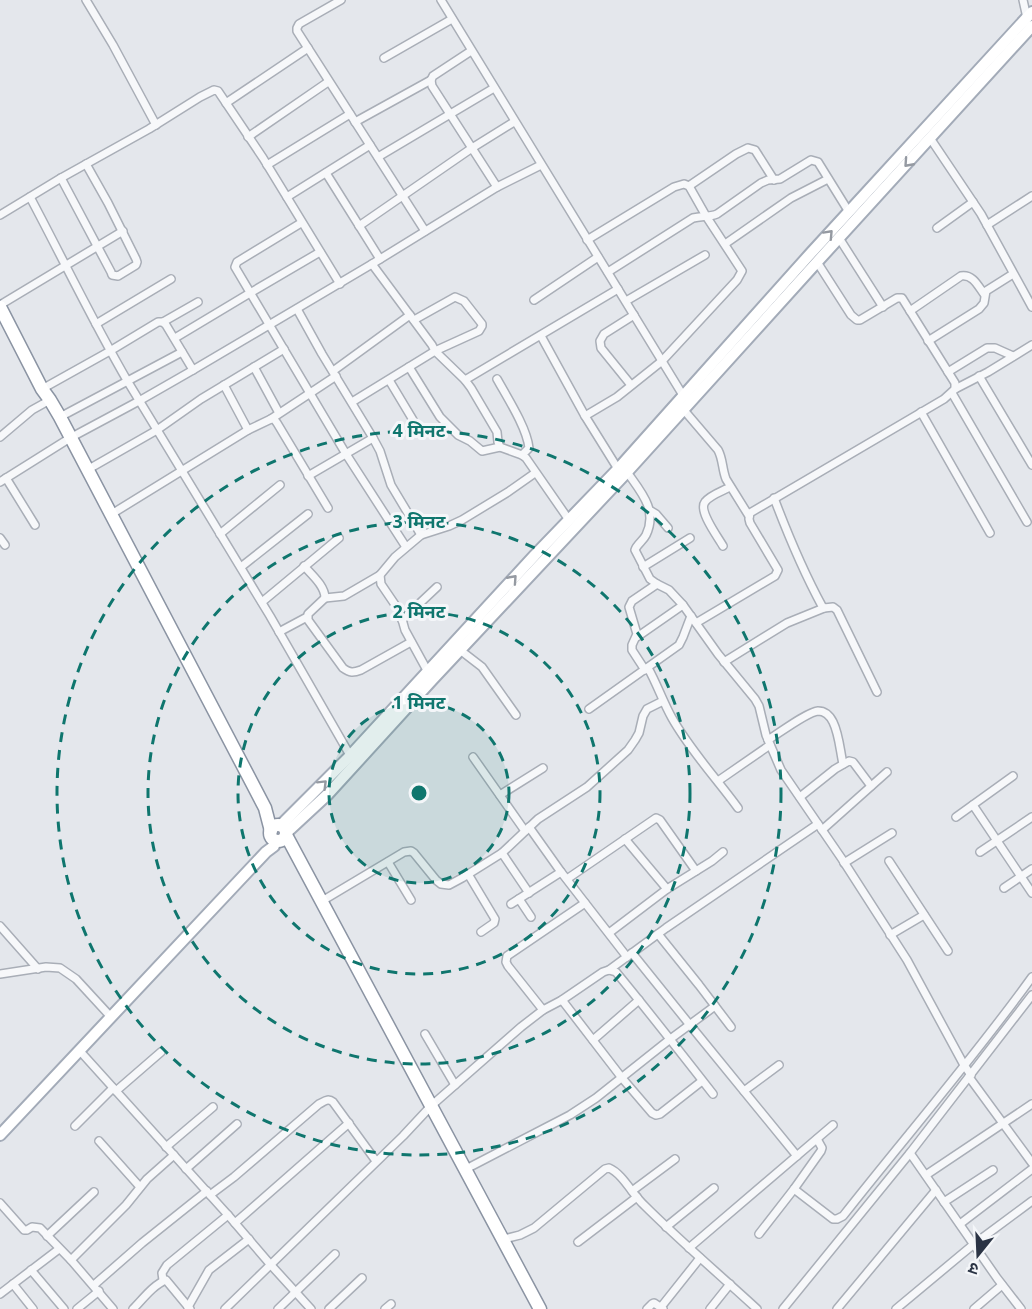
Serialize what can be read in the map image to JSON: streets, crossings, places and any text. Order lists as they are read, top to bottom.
{
  "north": "bottom",
  "rings": [
    "4 मिनट",
    "3 मिनट",
    "2 मिनट",
    "1 मिनट"
  ]
}
